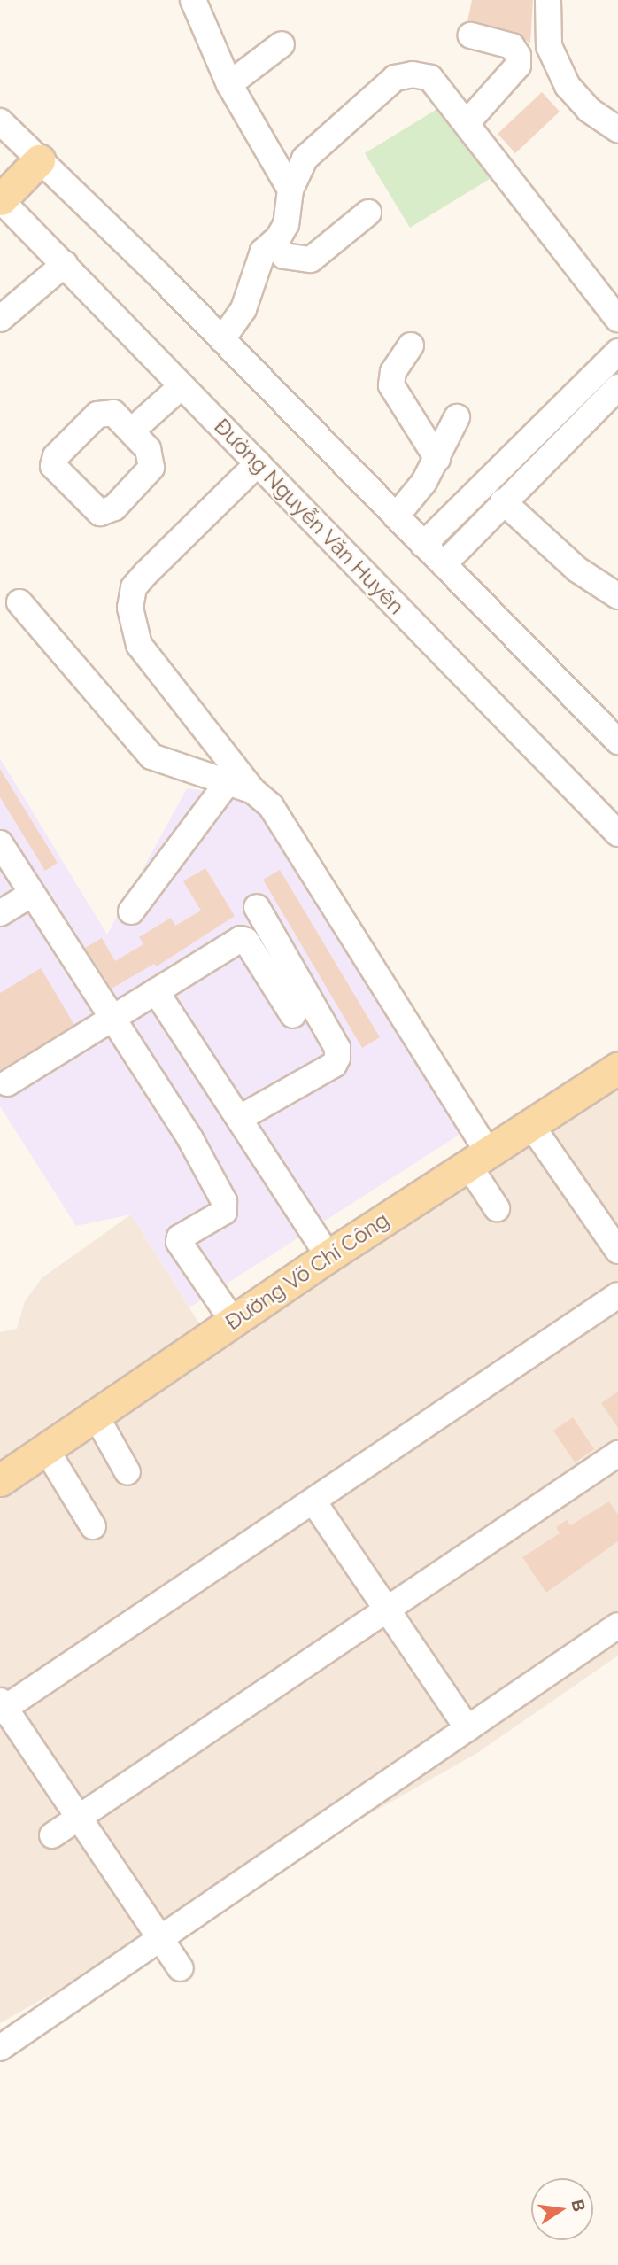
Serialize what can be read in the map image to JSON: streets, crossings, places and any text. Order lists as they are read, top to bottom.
{
  "streets": {
    "main road": ["Đường Võ Chí Công"],
    "street": ["Đường Nguyễn Văn Huyên"]
  },
  "north": "right"
}
